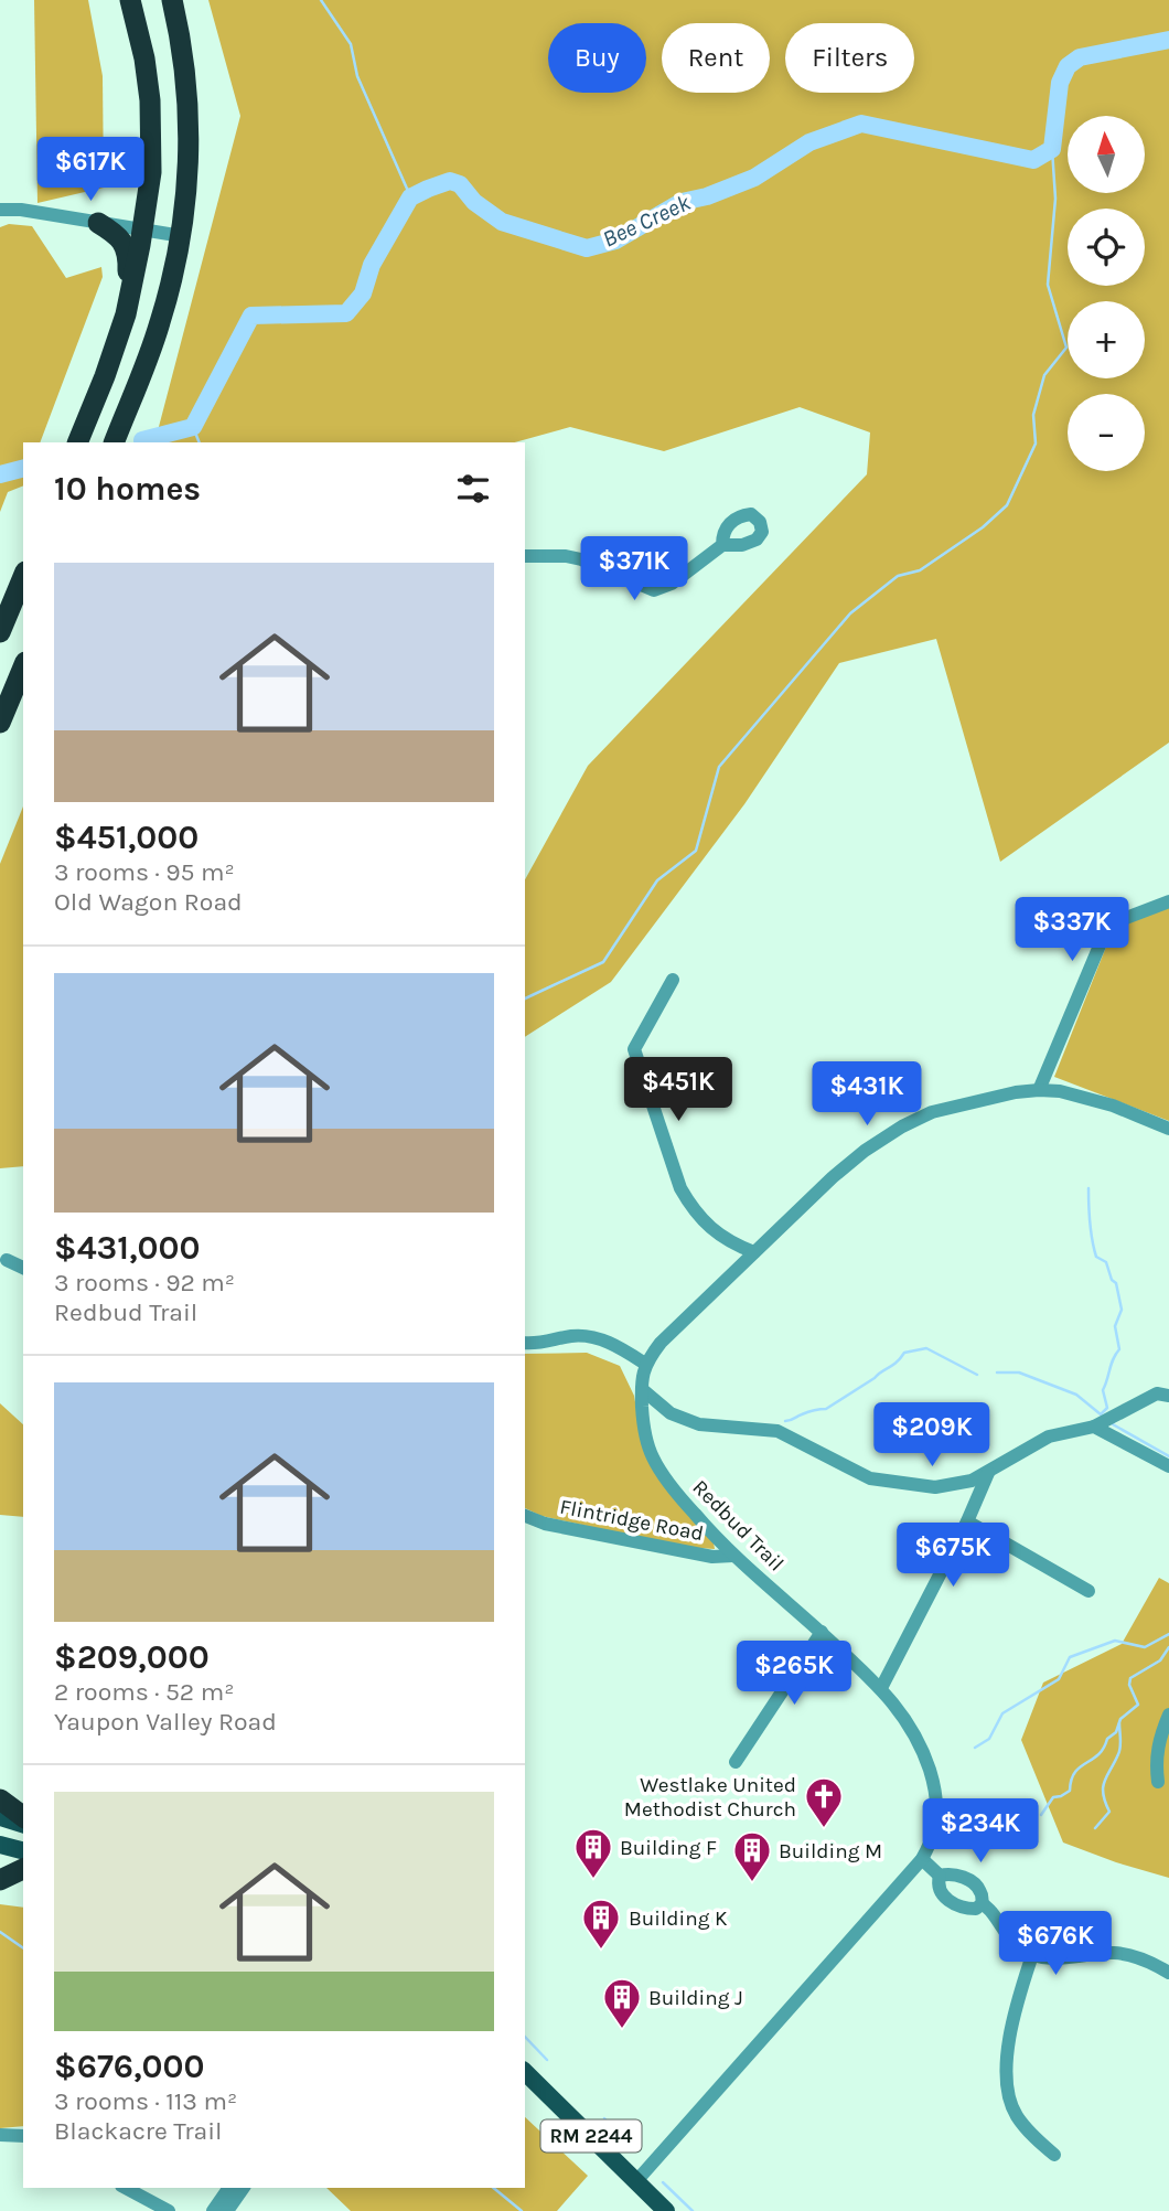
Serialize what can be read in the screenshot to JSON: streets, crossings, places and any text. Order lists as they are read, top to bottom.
{
  "streets": {
    "main road": ["RM 2244"],
    "street": ["Flintridge Road", "Redbud Trail"]
  },
  "crossings": [
    ["Flintridge Road", "Redbud Trail"],
    ["Redbud Trail", "RM 2244"]
  ],
  "water": ["Bee Creek"],
  "places": {
    "church": ["Westlake United Methodist Church"],
    "building": [
      "Building F",
      "Building M",
      "Building K",
      "Building J"
    ]
  },
  "north": "top",
  "page": {
    "chip": ["Buy", "Rent", "Filters"],
    "map_buttons": ["+", "−"],
    "price": [
      "$617K",
      "$371K",
      "$337K",
      "$451K",
      "$431K",
      "$209K",
      "$675K",
      "$265K",
      "$234K",
      "$676K"
    ],
    "heading": "10 homes",
    "list": [
      {
        "name": "$451,000",
        "note": "3 rooms · 95 m² · Old Wagon Road"
      },
      {
        "name": "$431,000",
        "note": "3 rooms · 92 m² · Redbud Trail"
      },
      {
        "name": "$209,000",
        "note": "2 rooms · 52 m² · Yaupon Valley Road"
      },
      {
        "name": "$676,000",
        "note": "3 rooms · 113 m² · Blackacre Trail"
      }
    ]
  }
}
